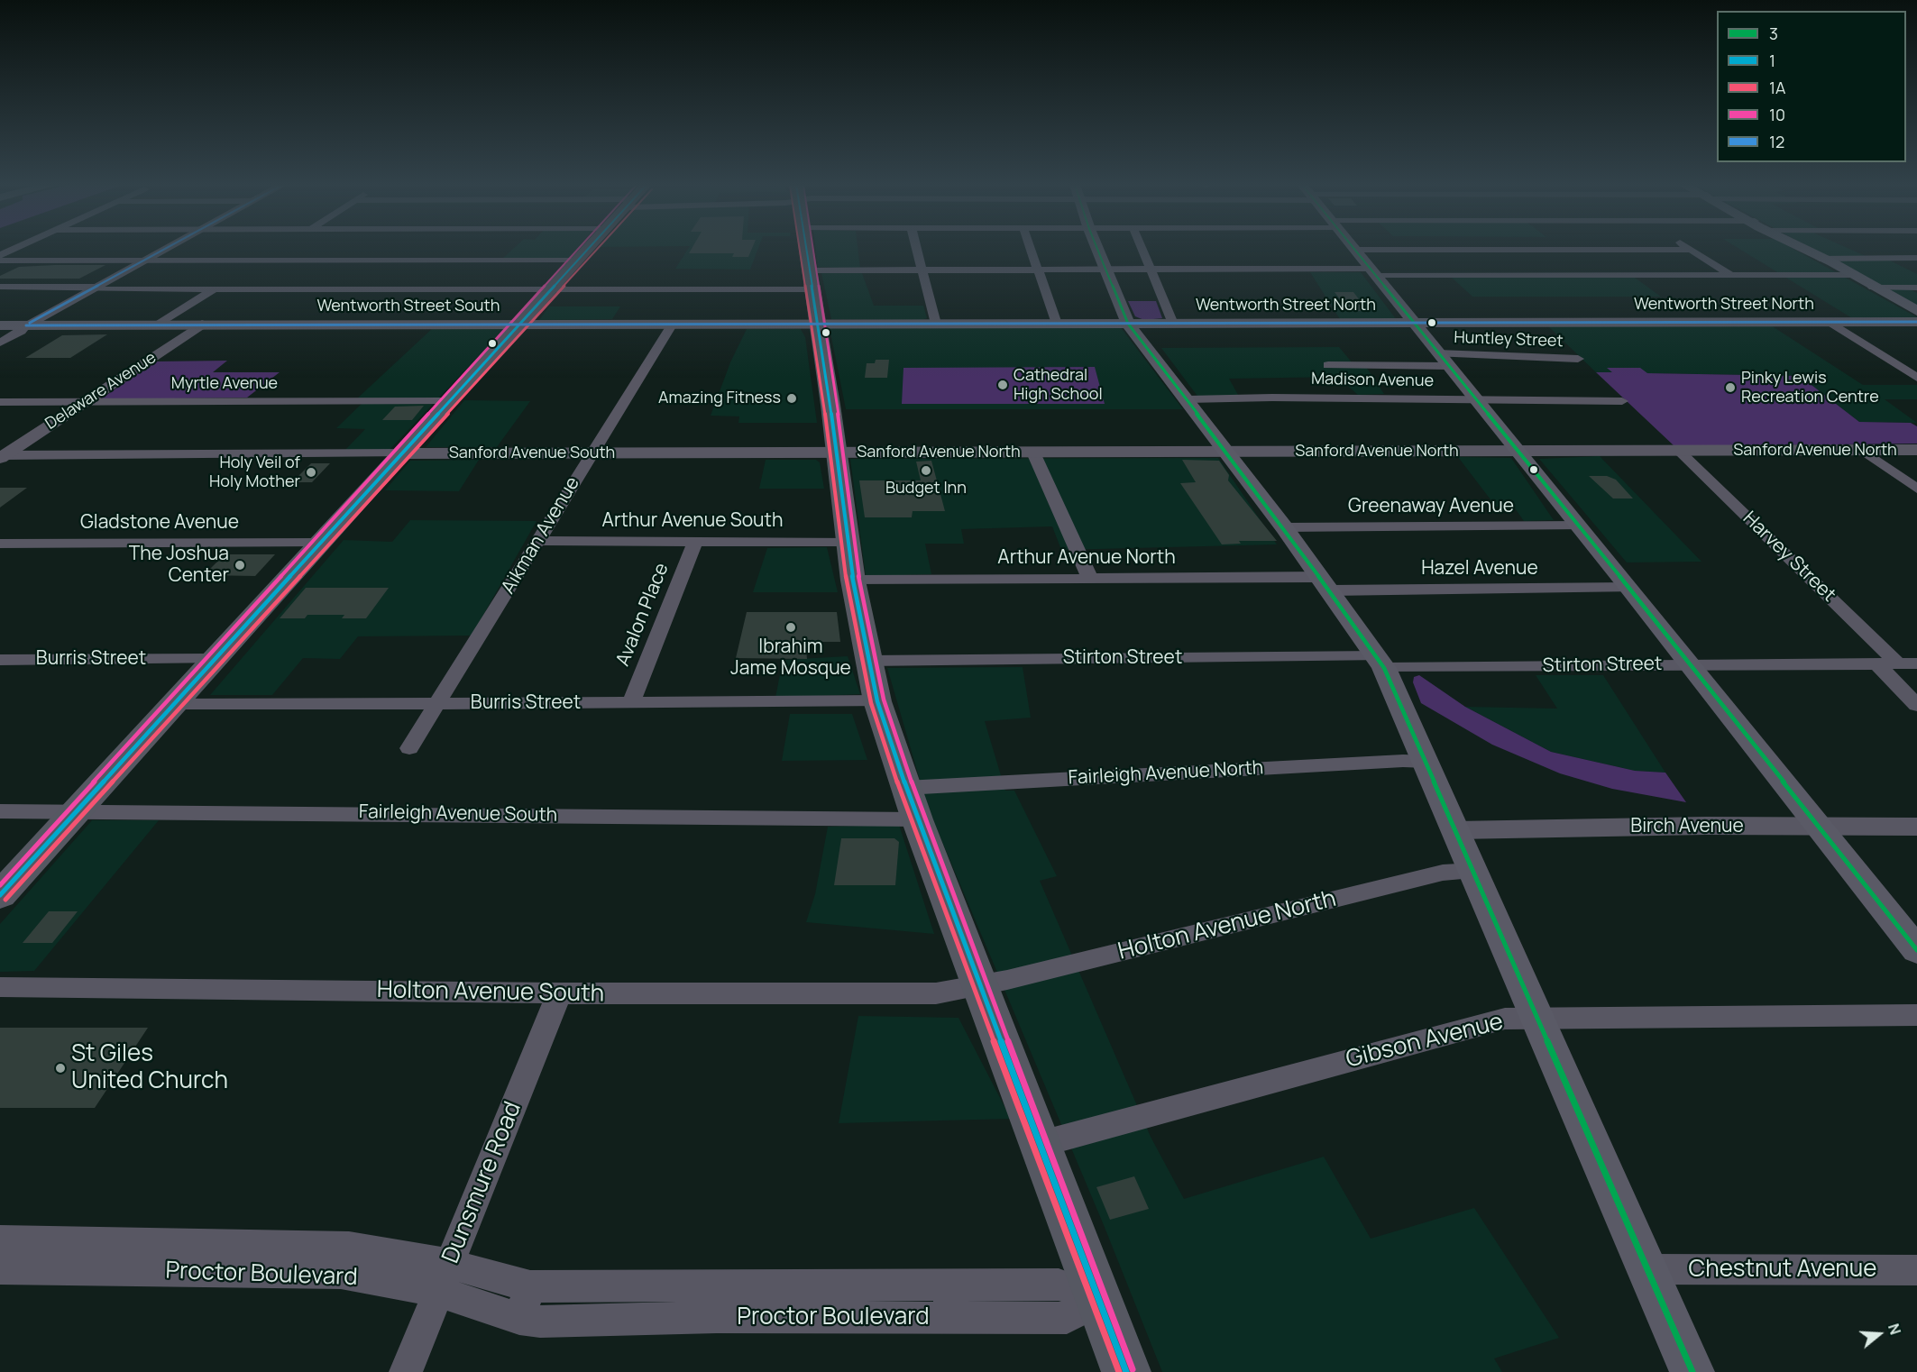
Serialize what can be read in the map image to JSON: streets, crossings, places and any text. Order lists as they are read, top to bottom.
{
  "streets": {
    "main road": ["Wentworth Street North", "Wentworth Street South"],
    "street": [
      "Huntley Street",
      "Madison Avenue",
      "Myrtle Avenue",
      "Delaware Avenue",
      "Sanford Avenue North",
      "Sanford Avenue South",
      "Greenaway Avenue",
      "Arthur Avenue South",
      "Gladstone Avenue",
      "Aikman Avenue",
      "Harvey Street",
      "Arthur Avenue North",
      "Hazel Avenue",
      "Avalon Place",
      "Stirton Street",
      "Burris Street",
      "Fairleigh Avenue North",
      "Fairleigh Avenue South",
      "Birch Avenue",
      "Holton Avenue North",
      "Holton Avenue South",
      "Gibson Avenue",
      "Dunsmure Road",
      "Chestnut Avenue",
      "Proctor Boulevard"
    ]
  },
  "crossings": [
    ["Wentworth Street North", "Wentworth Street South"],
    ["Wentworth Street South", "Delaware Avenue"],
    ["Wentworth Street South", "Aikman Avenue"],
    ["Myrtle Avenue", "Delaware Avenue"],
    ["Delaware Avenue", "Sanford Avenue South"],
    ["Sanford Avenue North", "Sanford Avenue South"],
    ["Sanford Avenue North", "Harvey Street"],
    ["Sanford Avenue South", "Aikman Avenue"],
    ["Arthur Avenue South", "Aikman Avenue"],
    ["Arthur Avenue South", "Avalon Place"],
    ["Aikman Avenue", "Burris Street"],
    ["Harvey Street", "Stirton Street"],
    ["Arthur Avenue North", "Hazel Avenue"],
    ["Avalon Place", "Burris Street"],
    ["Holton Avenue North", "Holton Avenue South"],
    ["Holton Avenue South", "Dunsmure Road"],
    ["Dunsmure Road", "Proctor Boulevard"]
  ],
  "places": [
    "Cathedral High School",
    "Pinky Lewis Recreation Centre",
    "Amazing Fitness",
    "Budget Inn",
    "Holy Veil of Holy Mother",
    "The Joshua Center",
    "Ibrahim Jame Mosque",
    "St Giles United Church"
  ],
  "lines": [
    "transit line 3",
    "transit line 1",
    "transit line 1A",
    "transit line 10",
    "transit line 12"
  ],
  "legend": [
    "3",
    "1",
    "1A",
    "10",
    "12"
  ],
  "north": "right"
}
